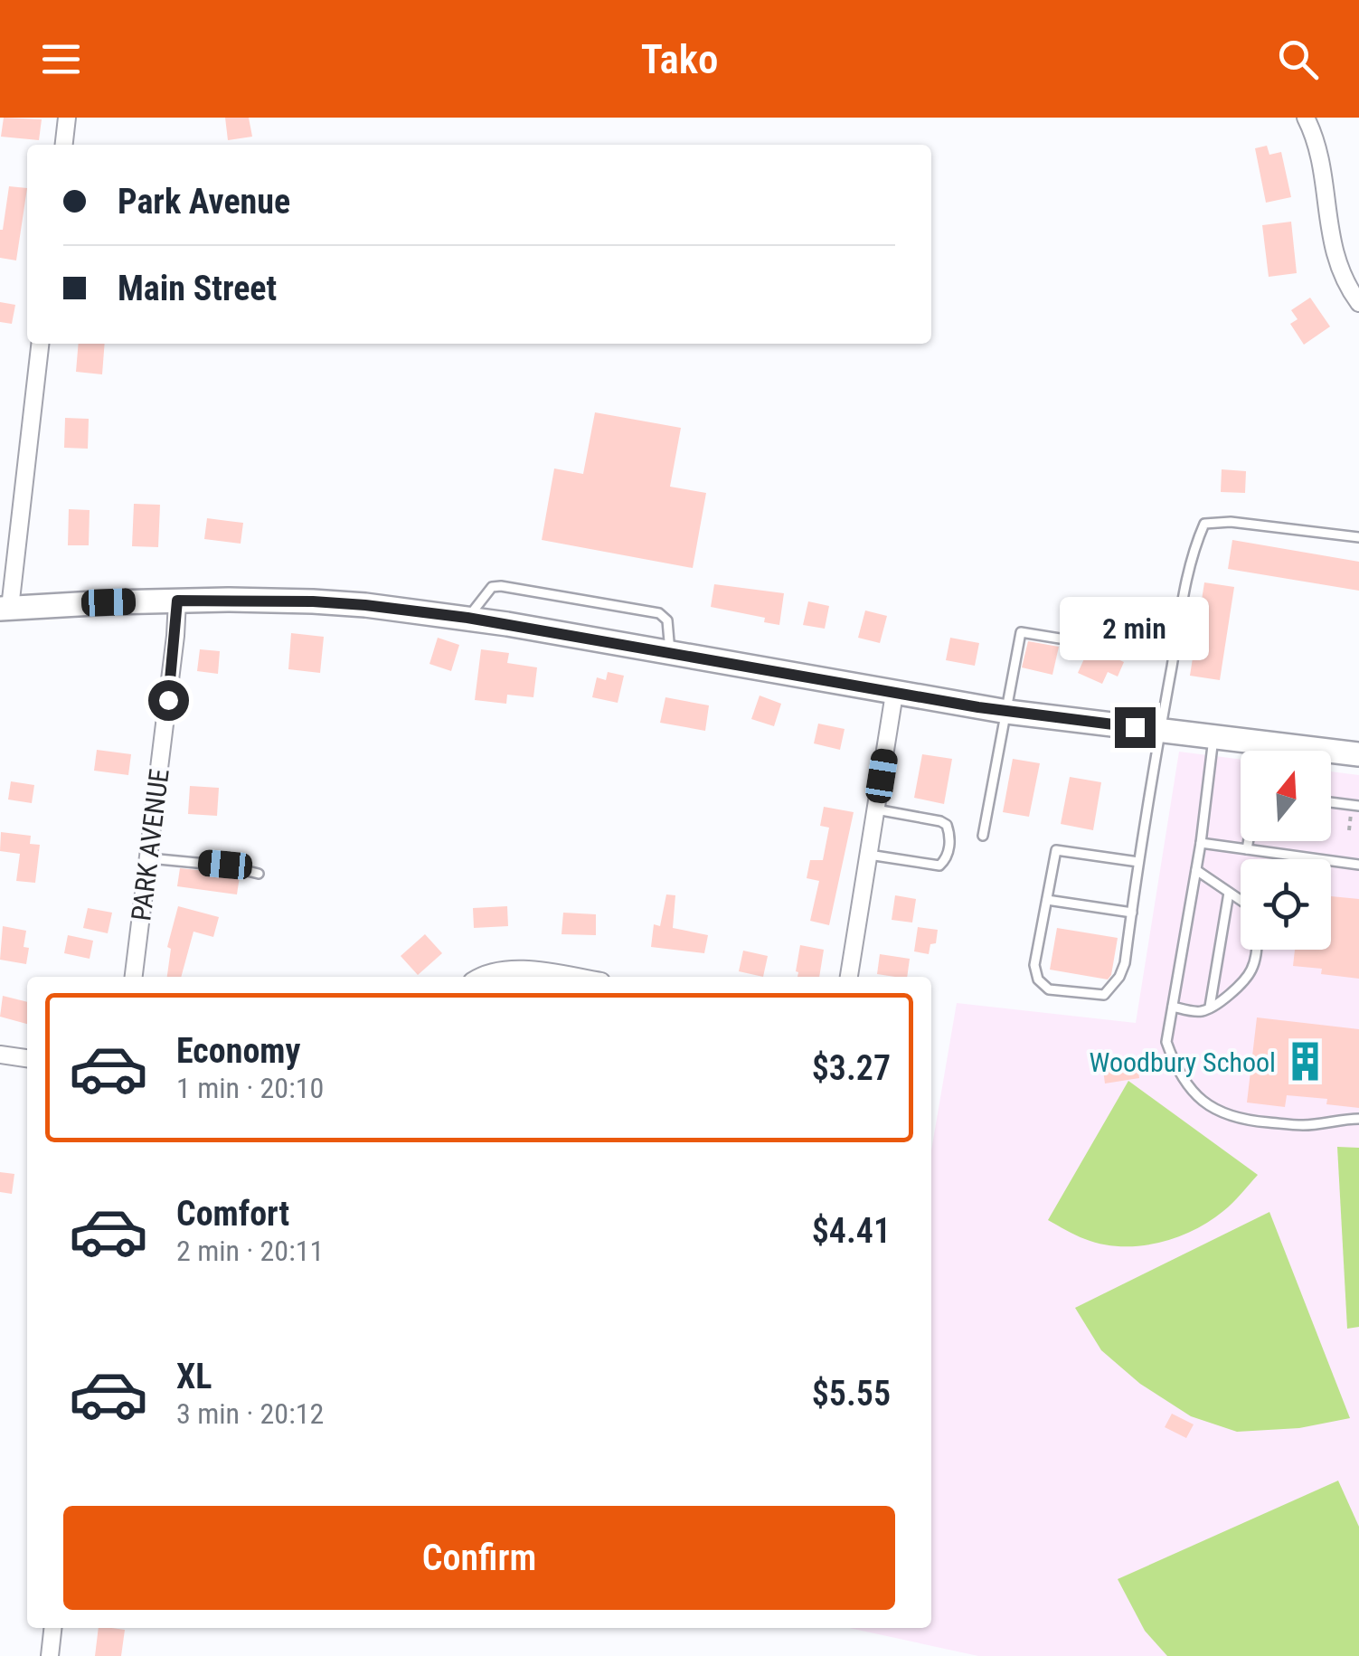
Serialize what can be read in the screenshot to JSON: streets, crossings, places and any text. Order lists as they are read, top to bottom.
{
  "streets": {
    "street": ["PARK AVENUE"]
  },
  "places": {
    "building": ["Woodbury School"]
  },
  "north": "top",
  "page": {
    "header": "Tako",
    "banner": ["Park Avenue", "Main Street"],
    "bubble": "2 min",
    "list": [
      {
        "name": "Economy",
        "note": "1 min · 20:10",
        "value": "$3.27"
      },
      {
        "name": "Comfort",
        "note": "2 min · 20:11",
        "value": "$4.41"
      },
      {
        "name": "XL",
        "note": "3 min · 20:12",
        "value": "$5.55"
      }
    ],
    "buttons": "Confirm"
  }
}
